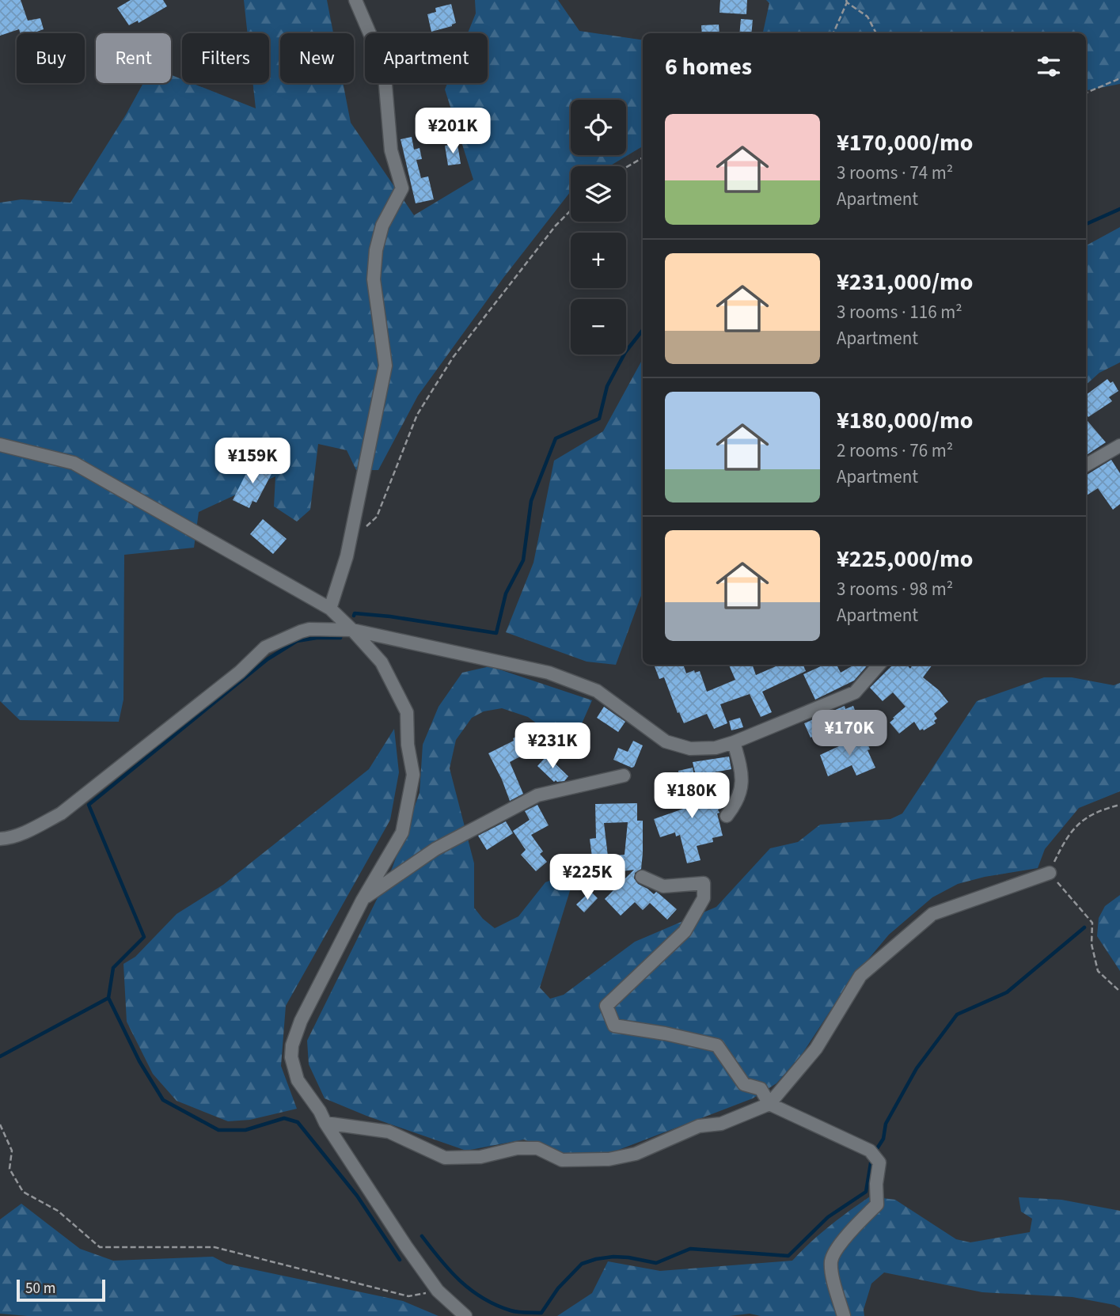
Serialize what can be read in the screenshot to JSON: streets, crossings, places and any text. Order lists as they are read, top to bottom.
{
  "scale_bar": "50 m",
  "page": {
    "chip": [
      "Buy",
      "Rent",
      "Filters",
      "New",
      "Apartment"
    ],
    "heading": "6 homes",
    "map_buttons": ["+", "−"],
    "list": [
      {
        "name": "¥170,000/mo",
        "note": "3 rooms · 74 m² · Apartment"
      },
      {
        "name": "¥231,000/mo",
        "note": "3 rooms · 116 m² · Apartment"
      },
      {
        "name": "¥180,000/mo",
        "note": "2 rooms · 76 m² · Apartment"
      },
      {
        "name": "¥225,000/mo",
        "note": "3 rooms · 98 m² · Apartment"
      }
    ],
    "price": [
      "¥201K",
      "¥159K",
      "¥170K",
      "¥231K",
      "¥180K",
      "¥225K"
    ],
    "scale": "50 m"
  }
}
